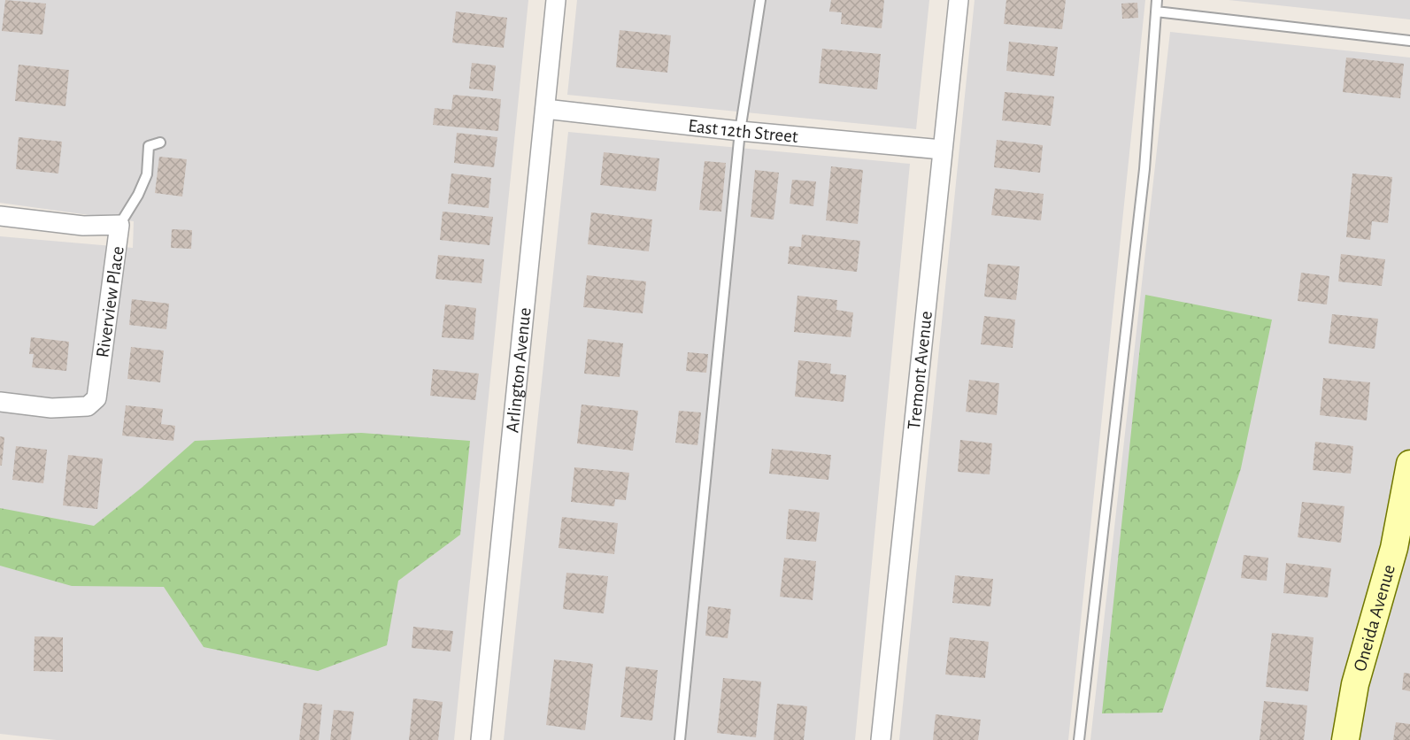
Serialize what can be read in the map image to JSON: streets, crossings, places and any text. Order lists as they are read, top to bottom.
{
  "streets": {
    "street": [
      "East 12th Street",
      "Riverview Place",
      "Arlington Avenue",
      "Tremont Avenue",
      "Oneida Avenue"
    ]
  },
  "crossings": [
    ["East 12th Street", "Arlington Avenue"],
    ["East 12th Street", "Tremont Avenue"]
  ]
}
